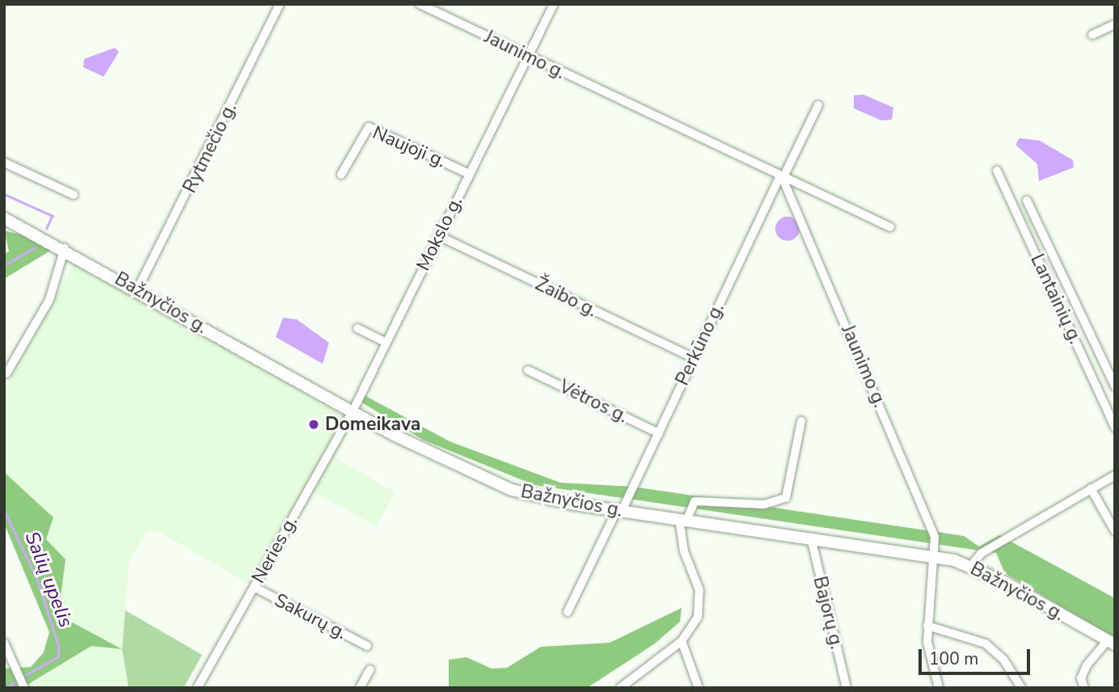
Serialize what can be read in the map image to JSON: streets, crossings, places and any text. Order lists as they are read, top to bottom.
{
  "streets": {
    "main road": ["Bažnyčios g."],
    "street": [
      "Jaunimo g.",
      "Naujoji g.",
      "Rytmečio g.",
      "Mokslo g.",
      "Žaibo g.",
      "Lantainių g.",
      "Perkūno g.",
      "Vėtros g.",
      "Neries g.",
      "Bajorų g.",
      "Sakurų g."
    ]
  },
  "crossings": [
    ["Jaunimo g.", "Mokslo g."],
    ["Jaunimo g.", "Bažnyčios g."],
    ["Jaunimo g.", "Perkūno g."],
    ["Naujoji g.", "Mokslo g."],
    ["Rytmečio g.", "Bažnyčios g."],
    ["Mokslo g.", "Žaibo g."],
    ["Mokslo g.", "Bažnyčios g."],
    ["Mokslo g.", "Neries g."],
    ["Žaibo g.", "Perkūno g."],
    ["Bažnyčios g.", "Perkūno g."],
    ["Bažnyčios g.", "Neries g."],
    ["Bažnyčios g.", "Bajorų g."],
    ["Perkūno g.", "Vėtros g."],
    ["Neries g.", "Sakurų g."]
  ],
  "water": ["Salių upelis"],
  "places": ["Domeikava"],
  "scale_bar": "100 m"
}
